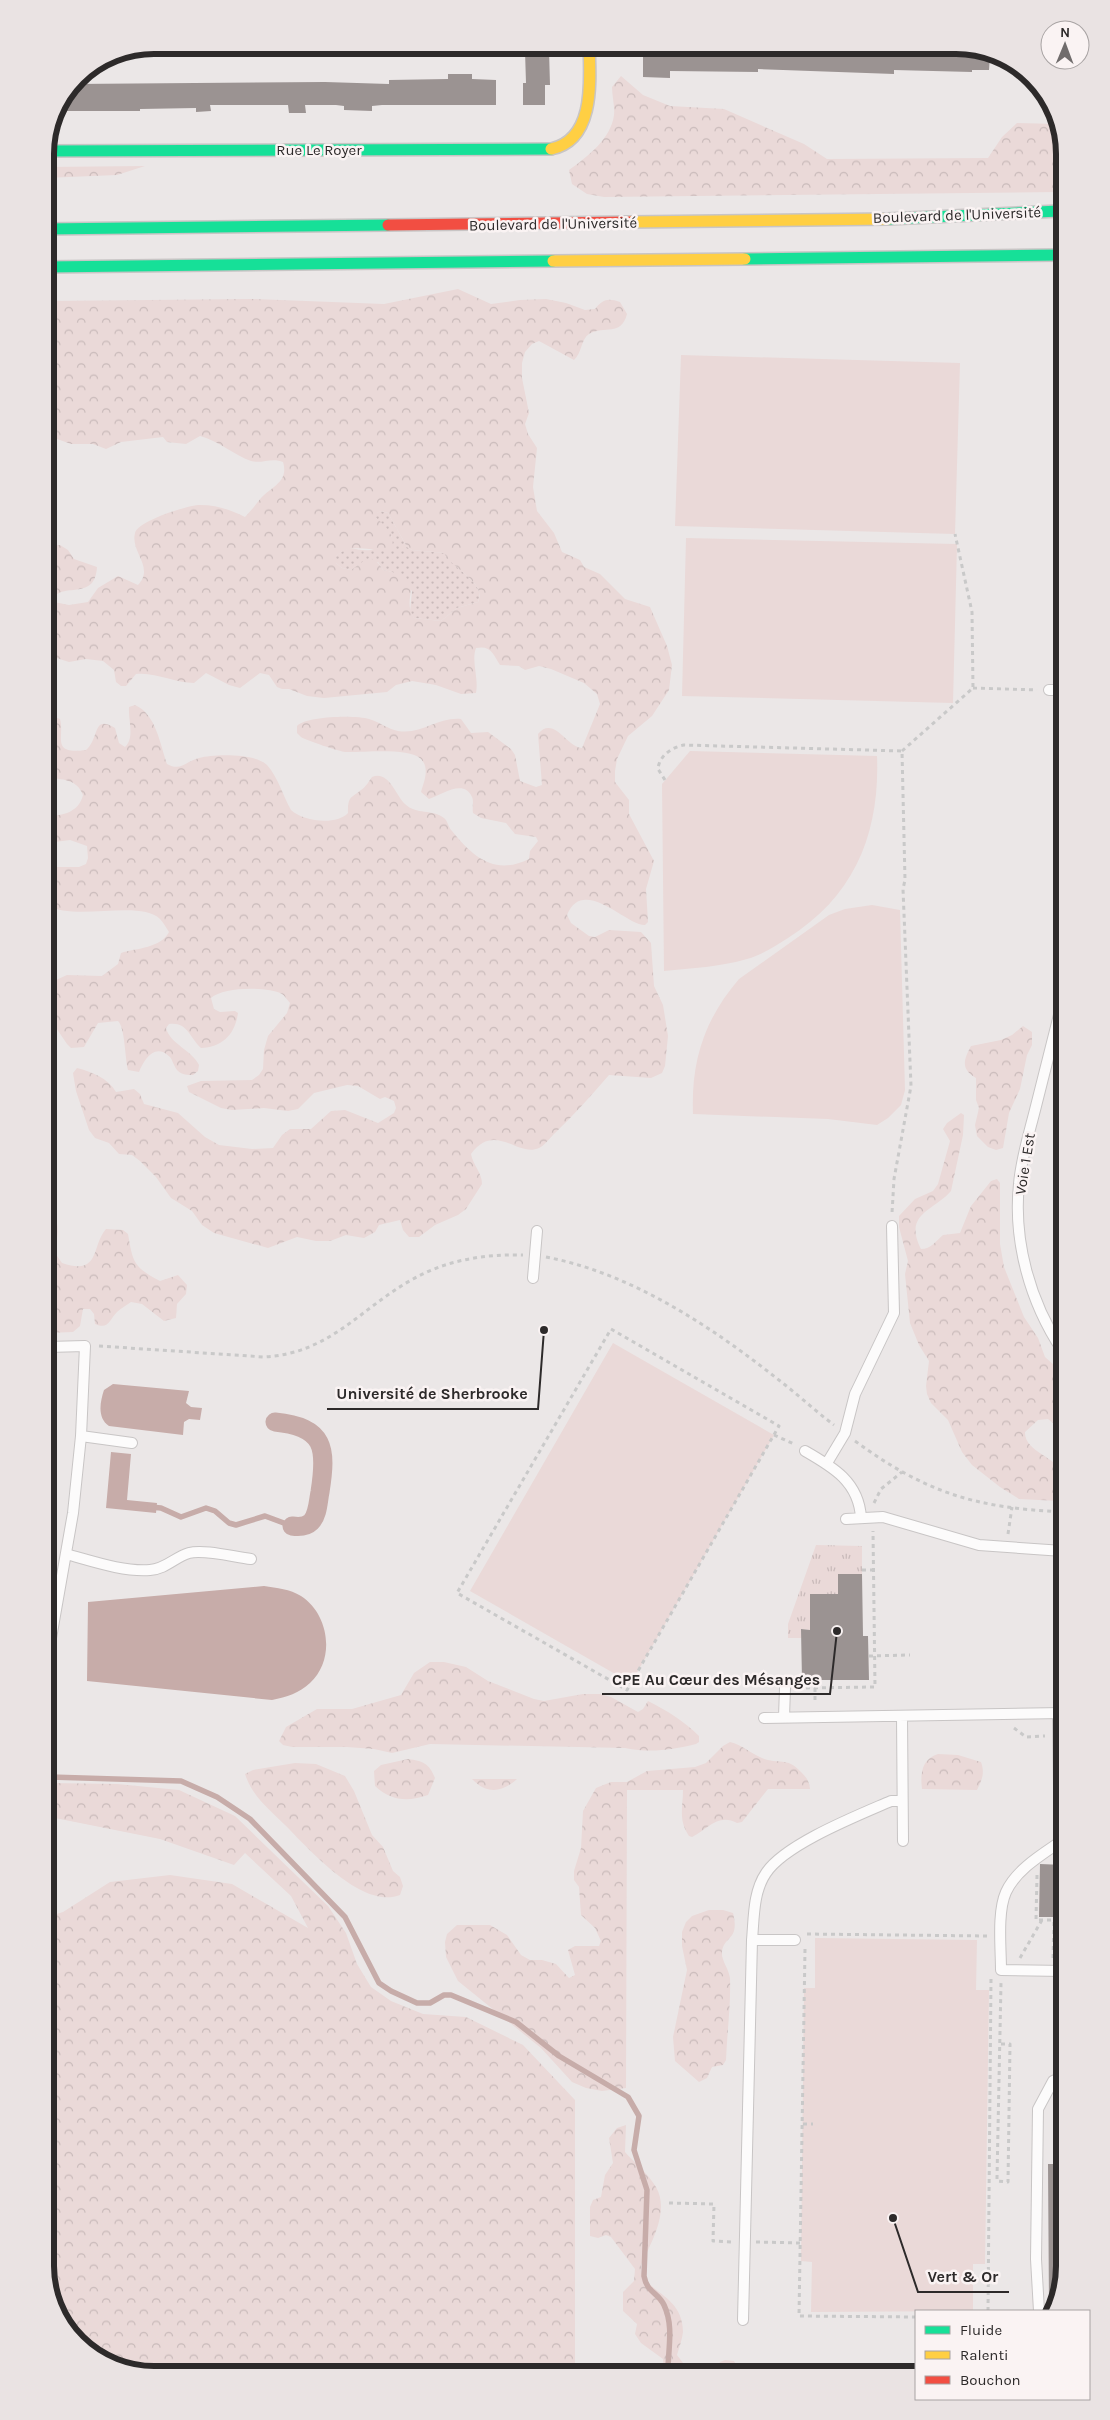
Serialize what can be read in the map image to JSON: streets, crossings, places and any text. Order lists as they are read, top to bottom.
{
  "streets": {
    "main road": ["Rue Le Royer", "Boulevard de l'Université"],
    "lane": ["Voie 1 Est"]
  },
  "places": ["Université de Sherbrooke", "CPE Au Cœur des Mésanges", "Vert & Or"],
  "legend": ["Fluide", "Ralenti", "Bouchon"],
  "north": "top"
}
